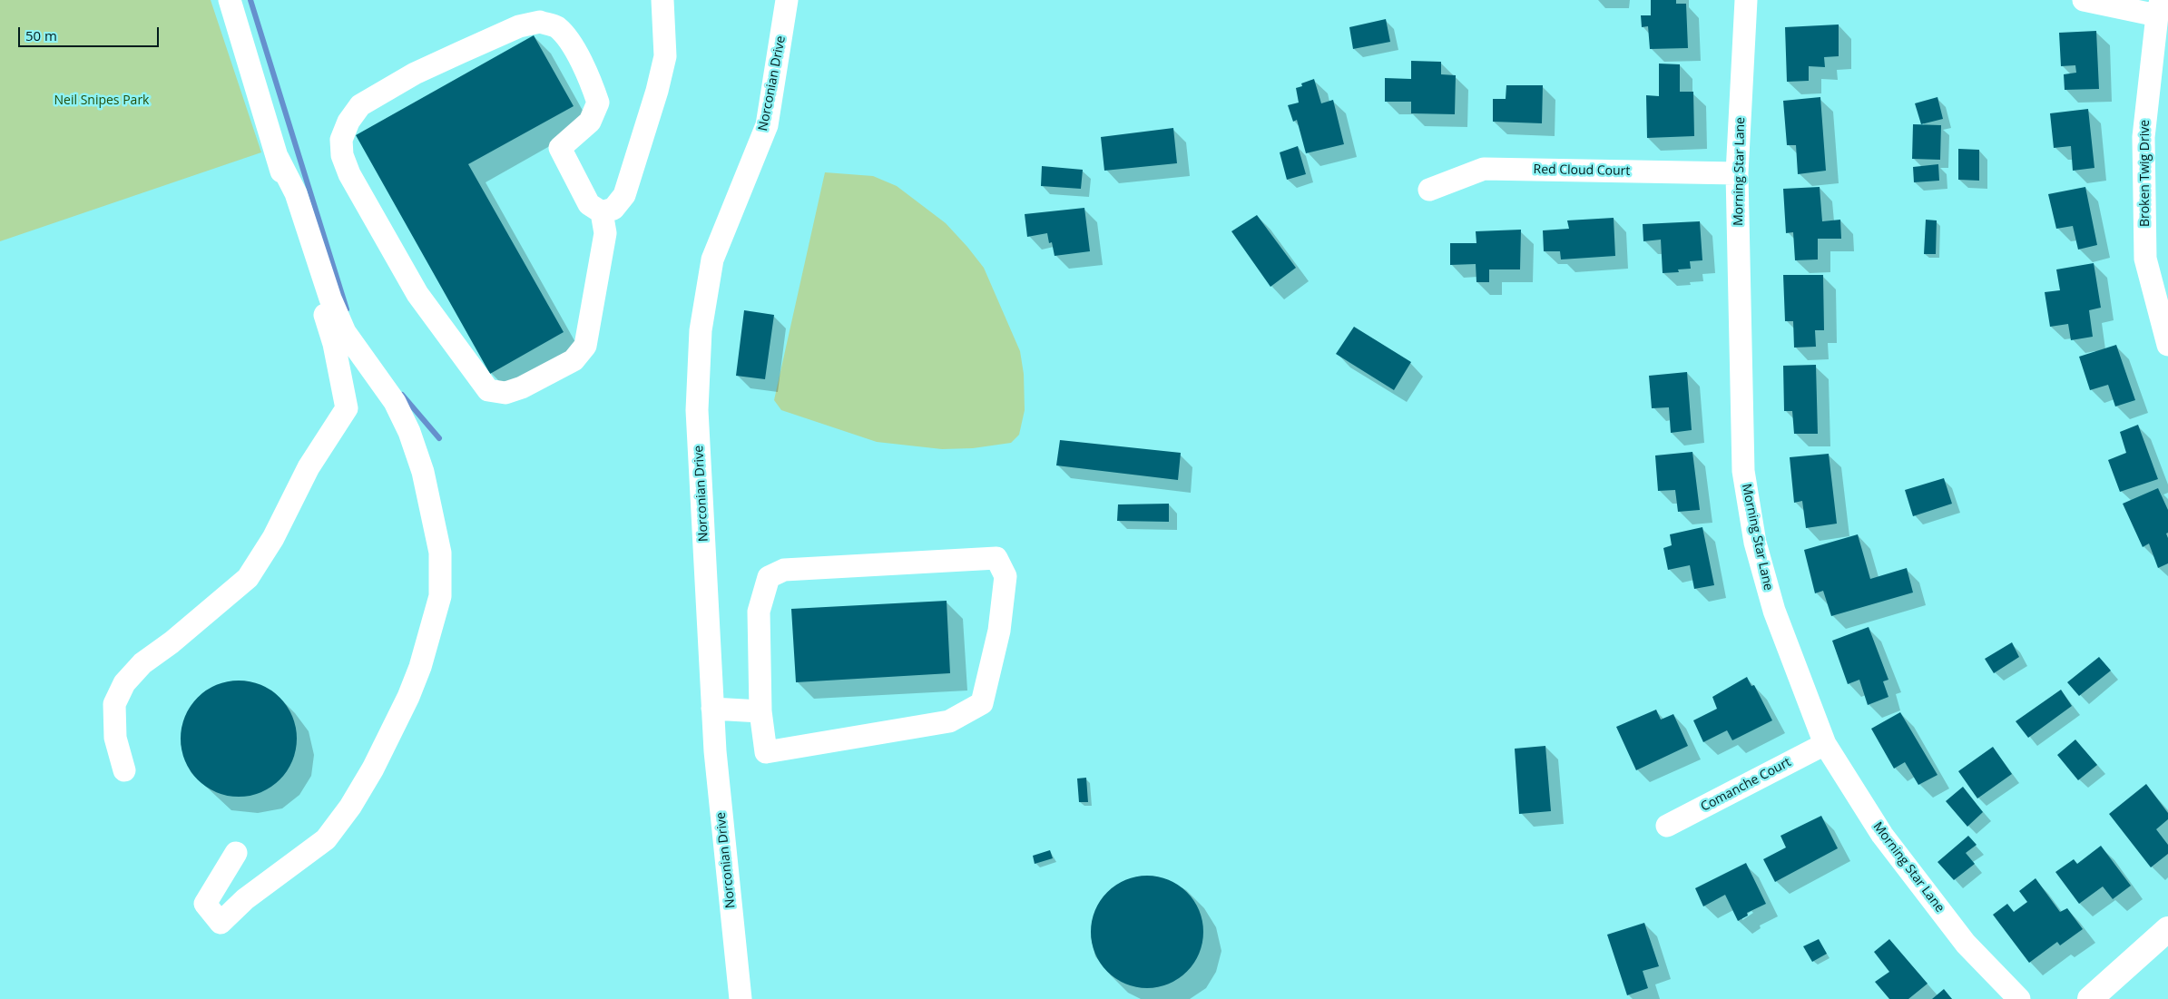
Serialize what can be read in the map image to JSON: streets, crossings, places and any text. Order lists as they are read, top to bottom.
{
  "streets": {
    "street": [
      "Norconian Drive",
      "Red Cloud Court",
      "Morning Star Lane",
      "Broken Twig Drive",
      "Comanche Court"
    ]
  },
  "crossings": [
    ["Red Cloud Court", "Morning Star Lane"],
    ["Morning Star Lane", "Comanche Court"]
  ],
  "parks": ["Neil Snipes Park"],
  "scale_bar": "50 m"
}
